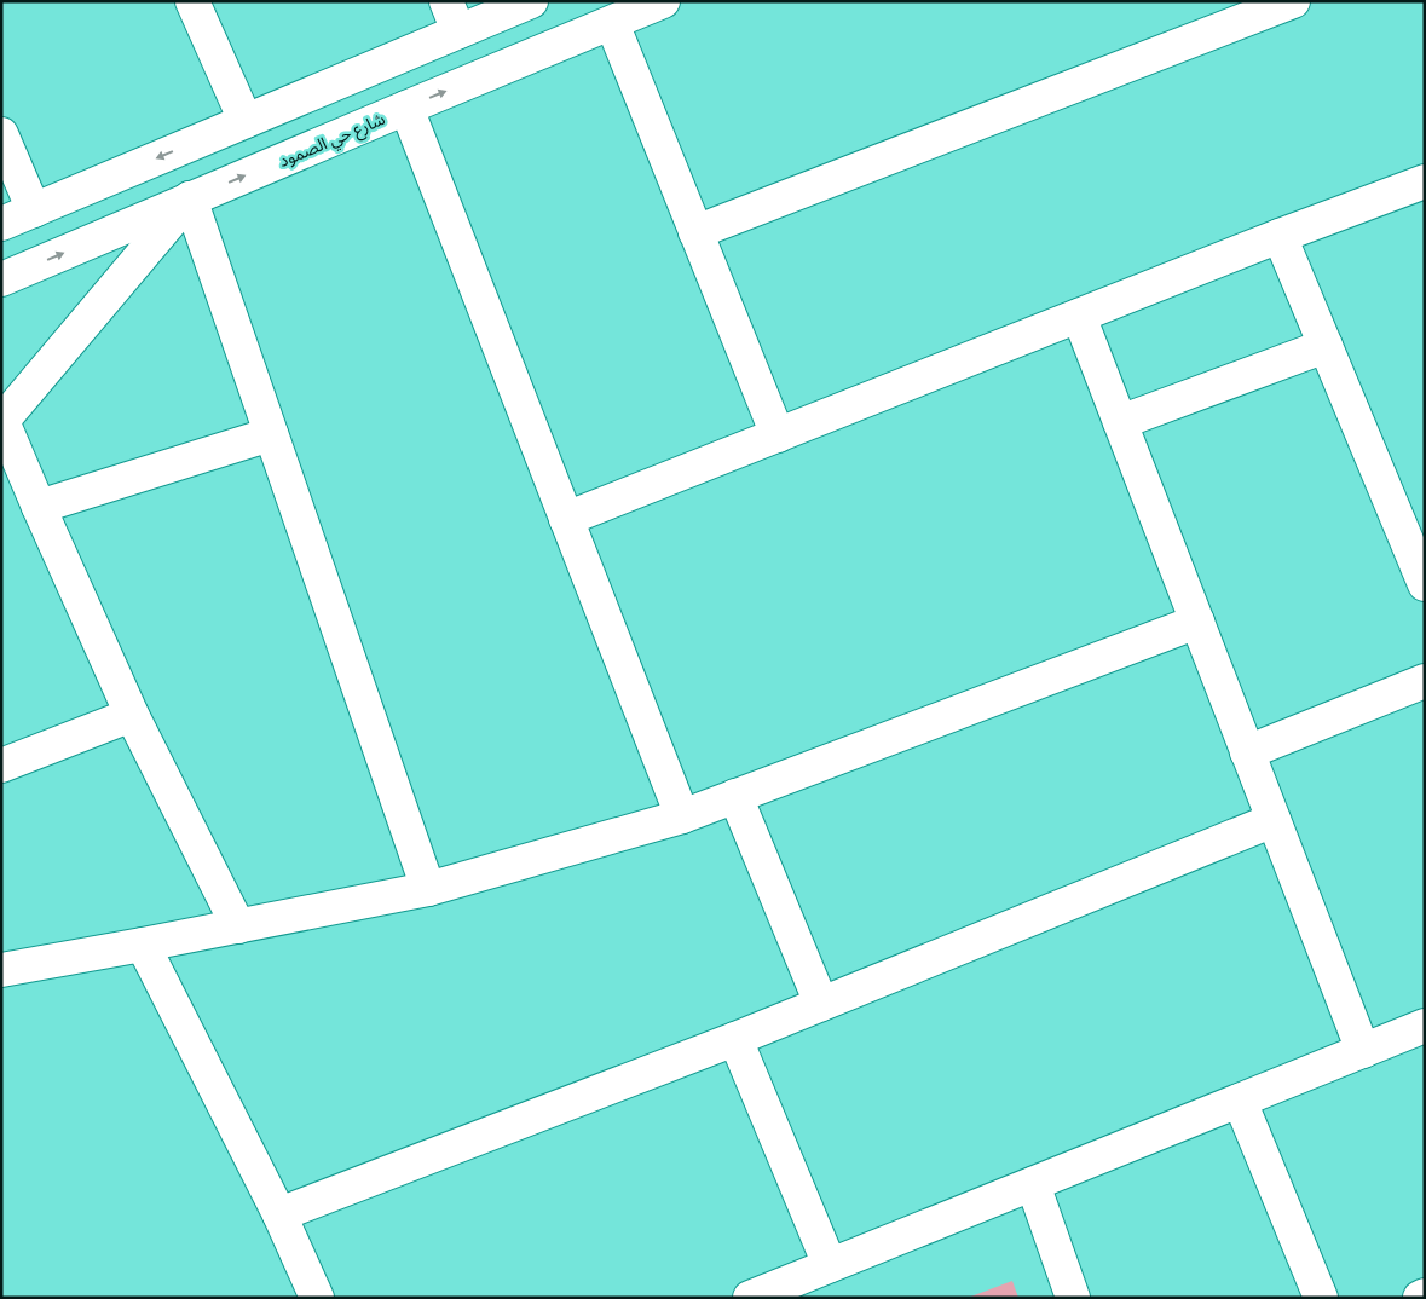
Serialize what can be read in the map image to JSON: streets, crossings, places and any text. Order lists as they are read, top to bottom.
{
  "streets": {
    "street": ["شارع حي الصمود"]
  }
}
